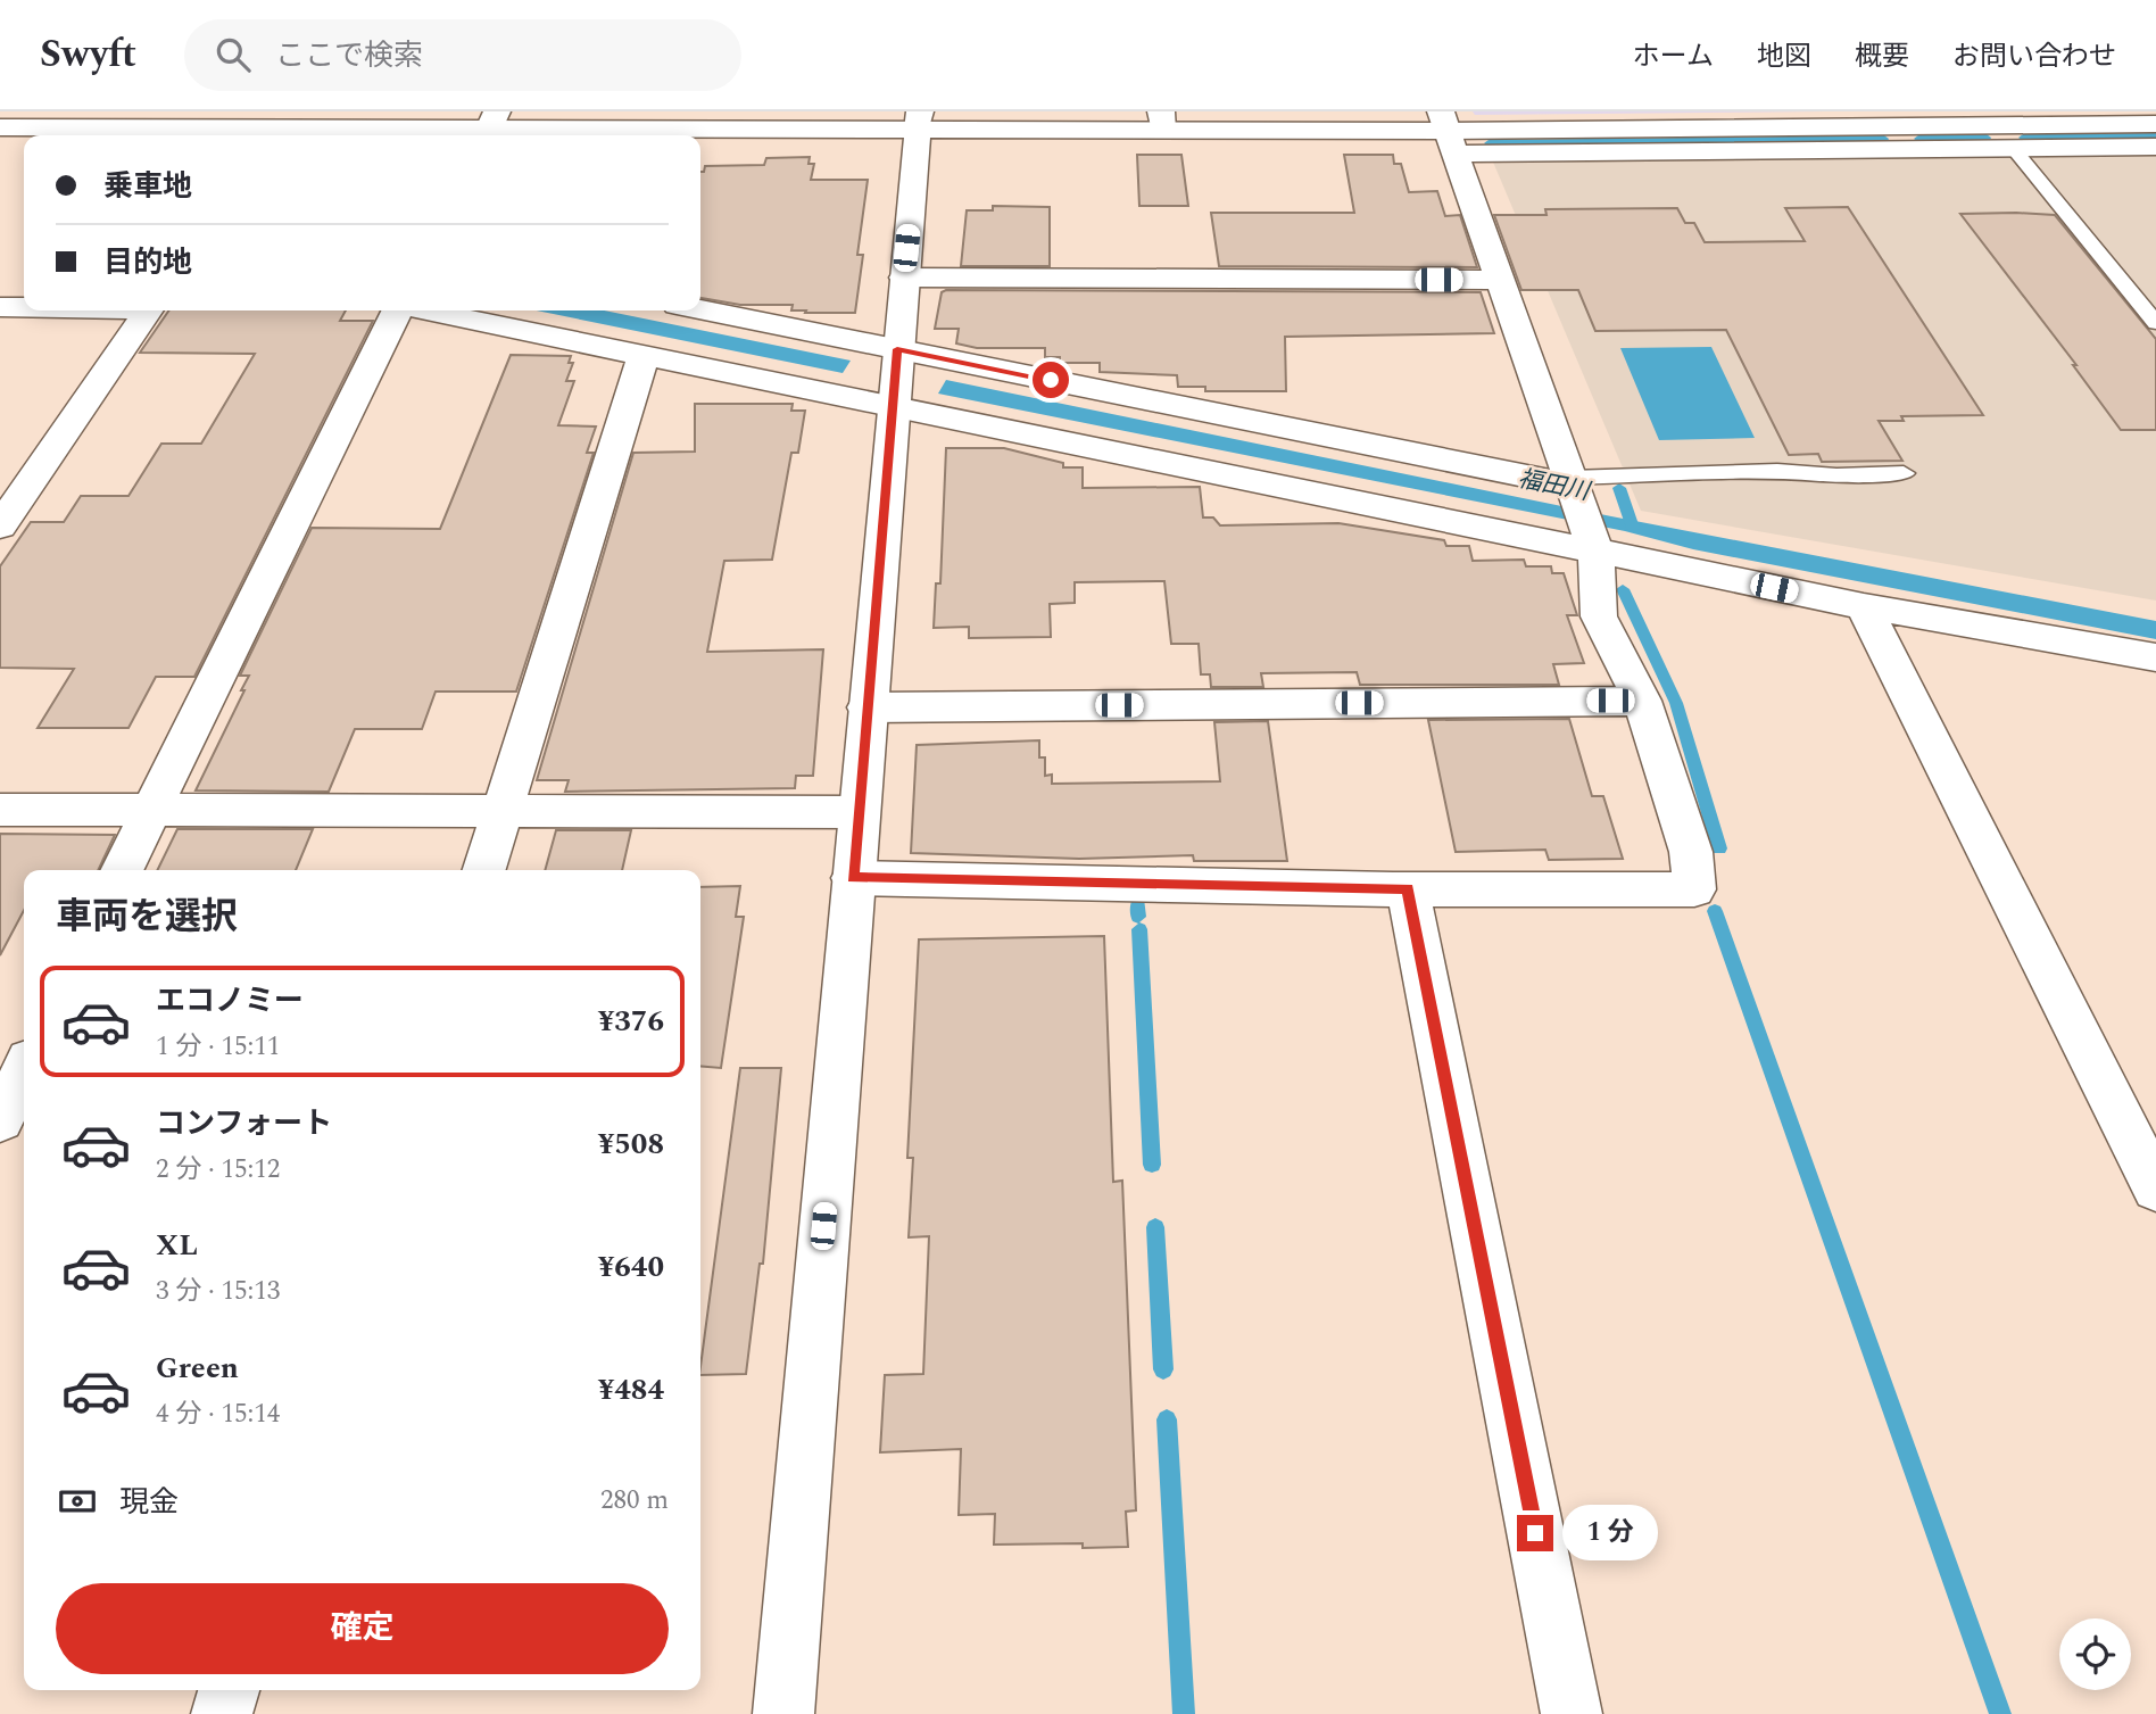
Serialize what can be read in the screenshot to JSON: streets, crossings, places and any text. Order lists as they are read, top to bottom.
{
  "water": ["福田川"],
  "page": {
    "header": "Swyft",
    "search": "ここで検索",
    "nav": [
      "ホーム",
      "地図",
      "概要",
      "お問い合わせ"
    ],
    "banner": ["乗車地", "目的地"],
    "heading": "車両を選択",
    "list": [
      {
        "name": "エコノミー",
        "note": "1 分 · 15:11",
        "value": "¥376"
      },
      {
        "name": "コンフォート",
        "note": "2 分 · 15:12",
        "value": "¥508"
      },
      {
        "name": "XL",
        "note": "3 分 · 15:13",
        "value": "¥640"
      },
      {
        "name": "Green",
        "note": "4 分 · 15:14",
        "value": "¥484"
      }
    ],
    "pay": ["現金", "280 m"],
    "bubble": "1 分",
    "buttons": "確定"
  }
}
